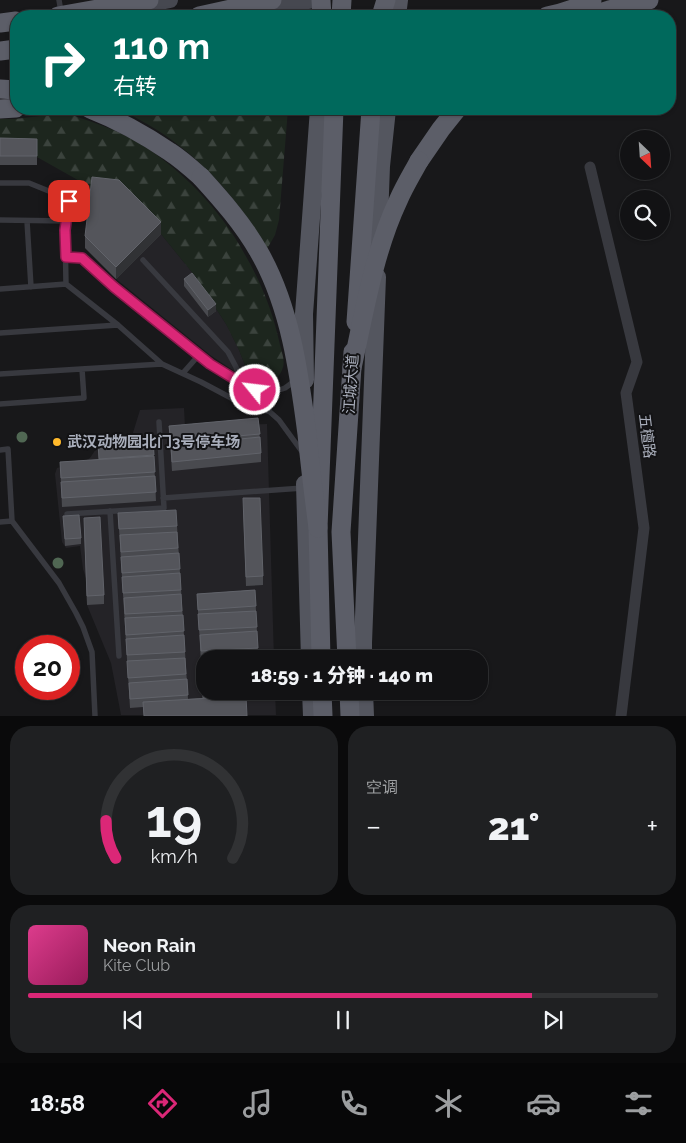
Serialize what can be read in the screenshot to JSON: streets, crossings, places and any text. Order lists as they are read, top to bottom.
{
  "streets": {
    "highway": ["江城大道"],
    "street": ["五檀路"]
  },
  "places": ["武汉动物园北门3号停车场"],
  "north": "bottom right",
  "page": {
    "turn": ["110 m", "右转"],
    "limit": "20",
    "trip": "18:59 · 1 分钟 · 140 m",
    "tile": "空调",
    "heat": ["−", "21°", "+"],
    "song": ["Neon Rain", "Kite Club"],
    "tabs": "18:58",
    "gauge": ["19", "km/h"]
  }
}
